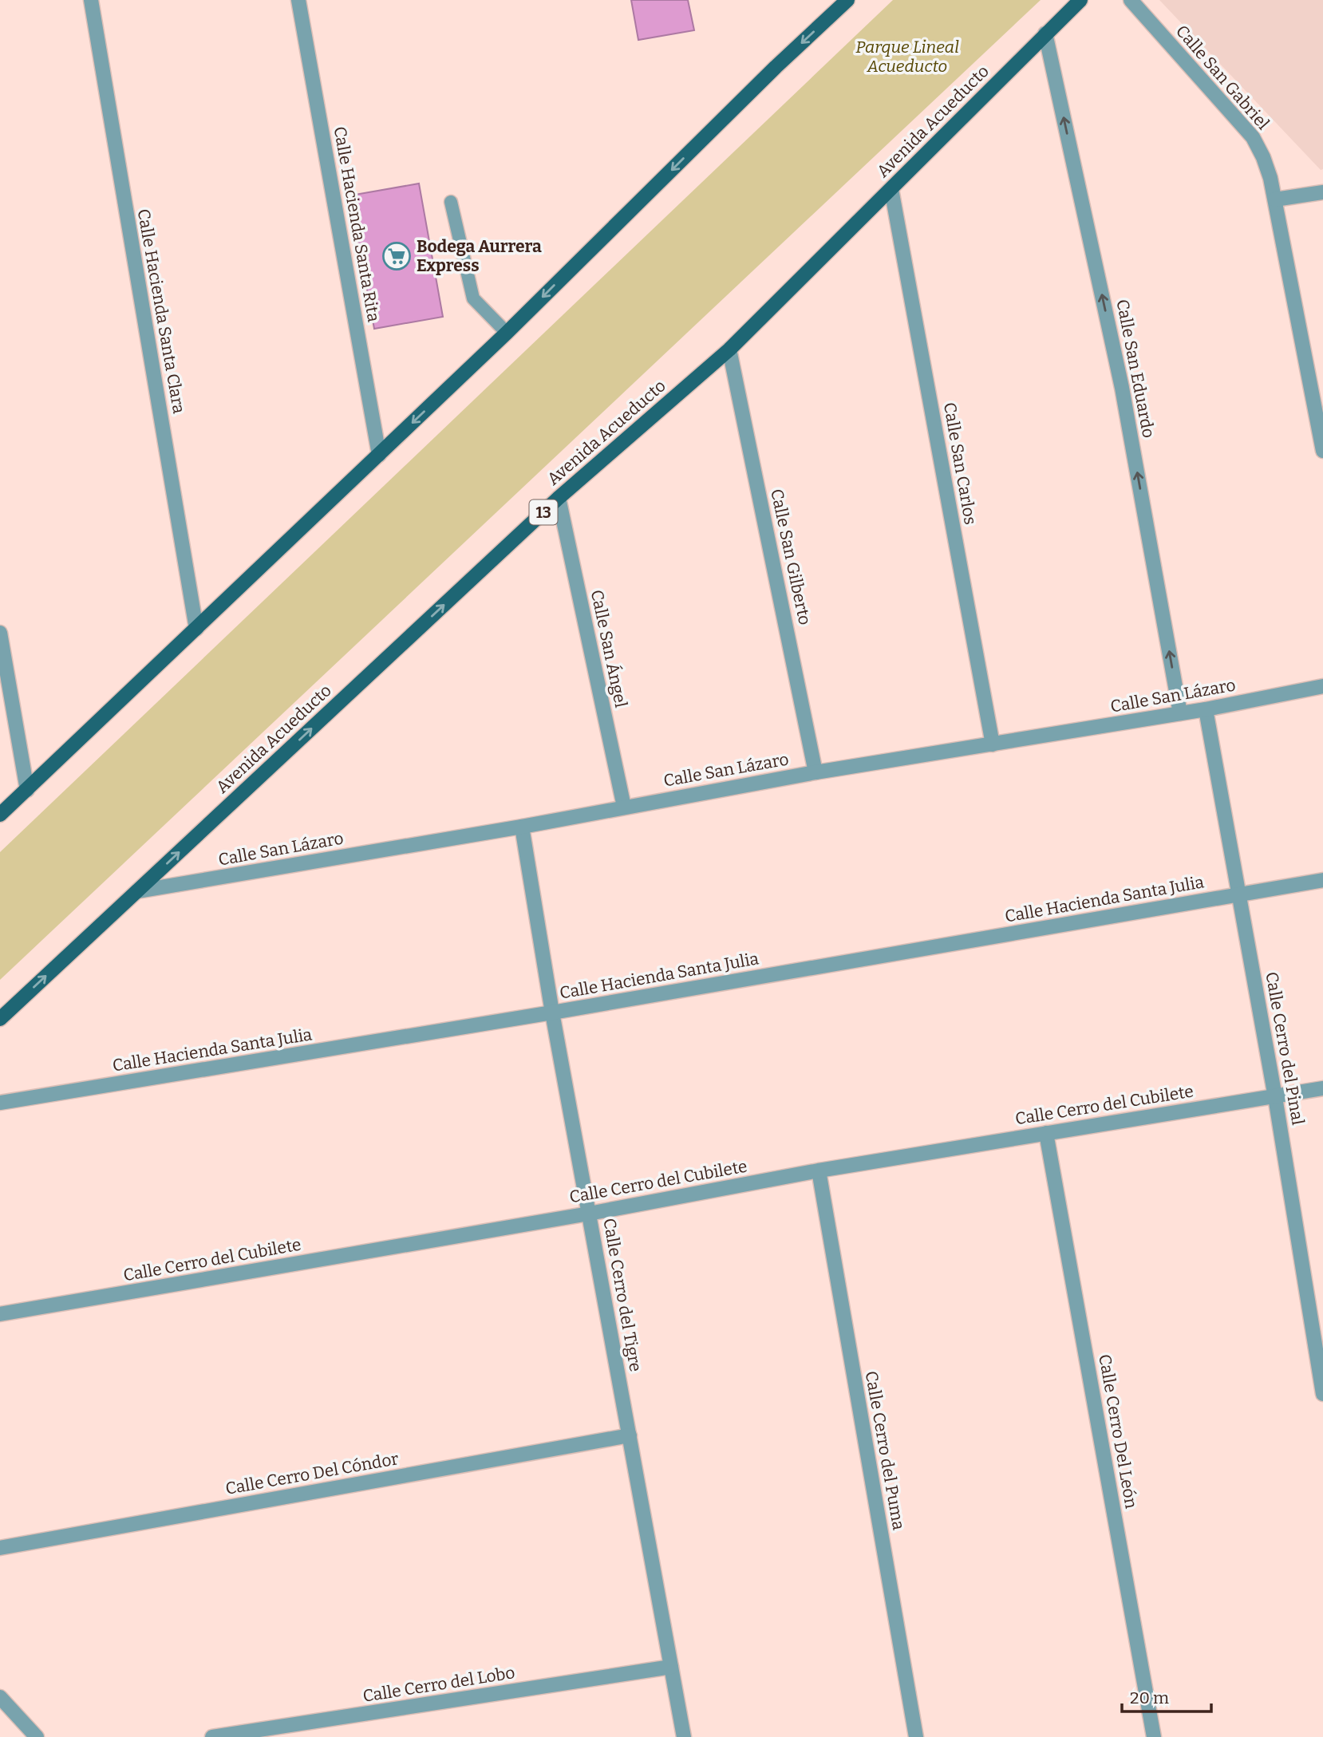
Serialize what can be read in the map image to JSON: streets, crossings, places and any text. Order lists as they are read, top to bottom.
{
  "streets": {
    "main road": ["Avenida Acueducto", "13"],
    "street": [
      "Calle San Gabriel",
      "Calle Hacienda Santa Rita",
      "Calle Hacienda Santa Clara",
      "Calle San Eduardo",
      "Calle San Carlos",
      "Calle San Gilberto",
      "Calle San Ángel",
      "Calle San Lázaro",
      "Calle Hacienda Santa Julia",
      "Calle Cerro del Pinal",
      "Calle Cerro del Cubilete",
      "Calle Cerro del Tigre",
      "Calle Cerro Del León",
      "Calle Cerro del Puma",
      "Calle Cerro Del Cóndor",
      "Calle Cerro del Lobo"
    ]
  },
  "crossings": [
    ["Avenida Acueducto", "Calle San Eduardo"],
    ["Avenida Acueducto", "Calle San Carlos"],
    ["Avenida Acueducto", "Calle San Gilberto"],
    ["Avenida Acueducto", "Calle San Ángel"],
    ["Avenida Acueducto", "Calle San Lázaro"],
    ["Calle San Eduardo", "Calle San Lázaro"],
    ["Calle San Carlos", "Calle San Lázaro"],
    ["Calle San Gilberto", "Calle San Lázaro"],
    ["Calle San Ángel", "Calle San Lázaro"],
    ["Calle San Lázaro", "Calle Cerro del Pinal"],
    ["Calle San Lázaro", "Calle Cerro del Tigre"],
    ["Calle Hacienda Santa Julia", "Calle Cerro del Pinal"],
    ["Calle Hacienda Santa Julia", "Calle Cerro del Tigre"],
    ["Calle Cerro del Pinal", "Calle Cerro del Cubilete"],
    ["Calle Cerro del Cubilete", "Calle Cerro del Tigre"],
    ["Calle Cerro del Cubilete", "Calle Cerro Del León"],
    ["Calle Cerro del Cubilete", "Calle Cerro del Puma"],
    ["Calle Cerro del Tigre", "Calle Cerro Del Cóndor"],
    ["Calle Cerro del Tigre", "Calle Cerro del Lobo"]
  ],
  "one_way": ["Avenida Acueducto", "Calle San Eduardo"],
  "parks": ["Parque Lineal Acueducto"],
  "places": {
    "supermarket": ["Bodega Aurrera Express"]
  },
  "scale_bar": "20 m"
}
